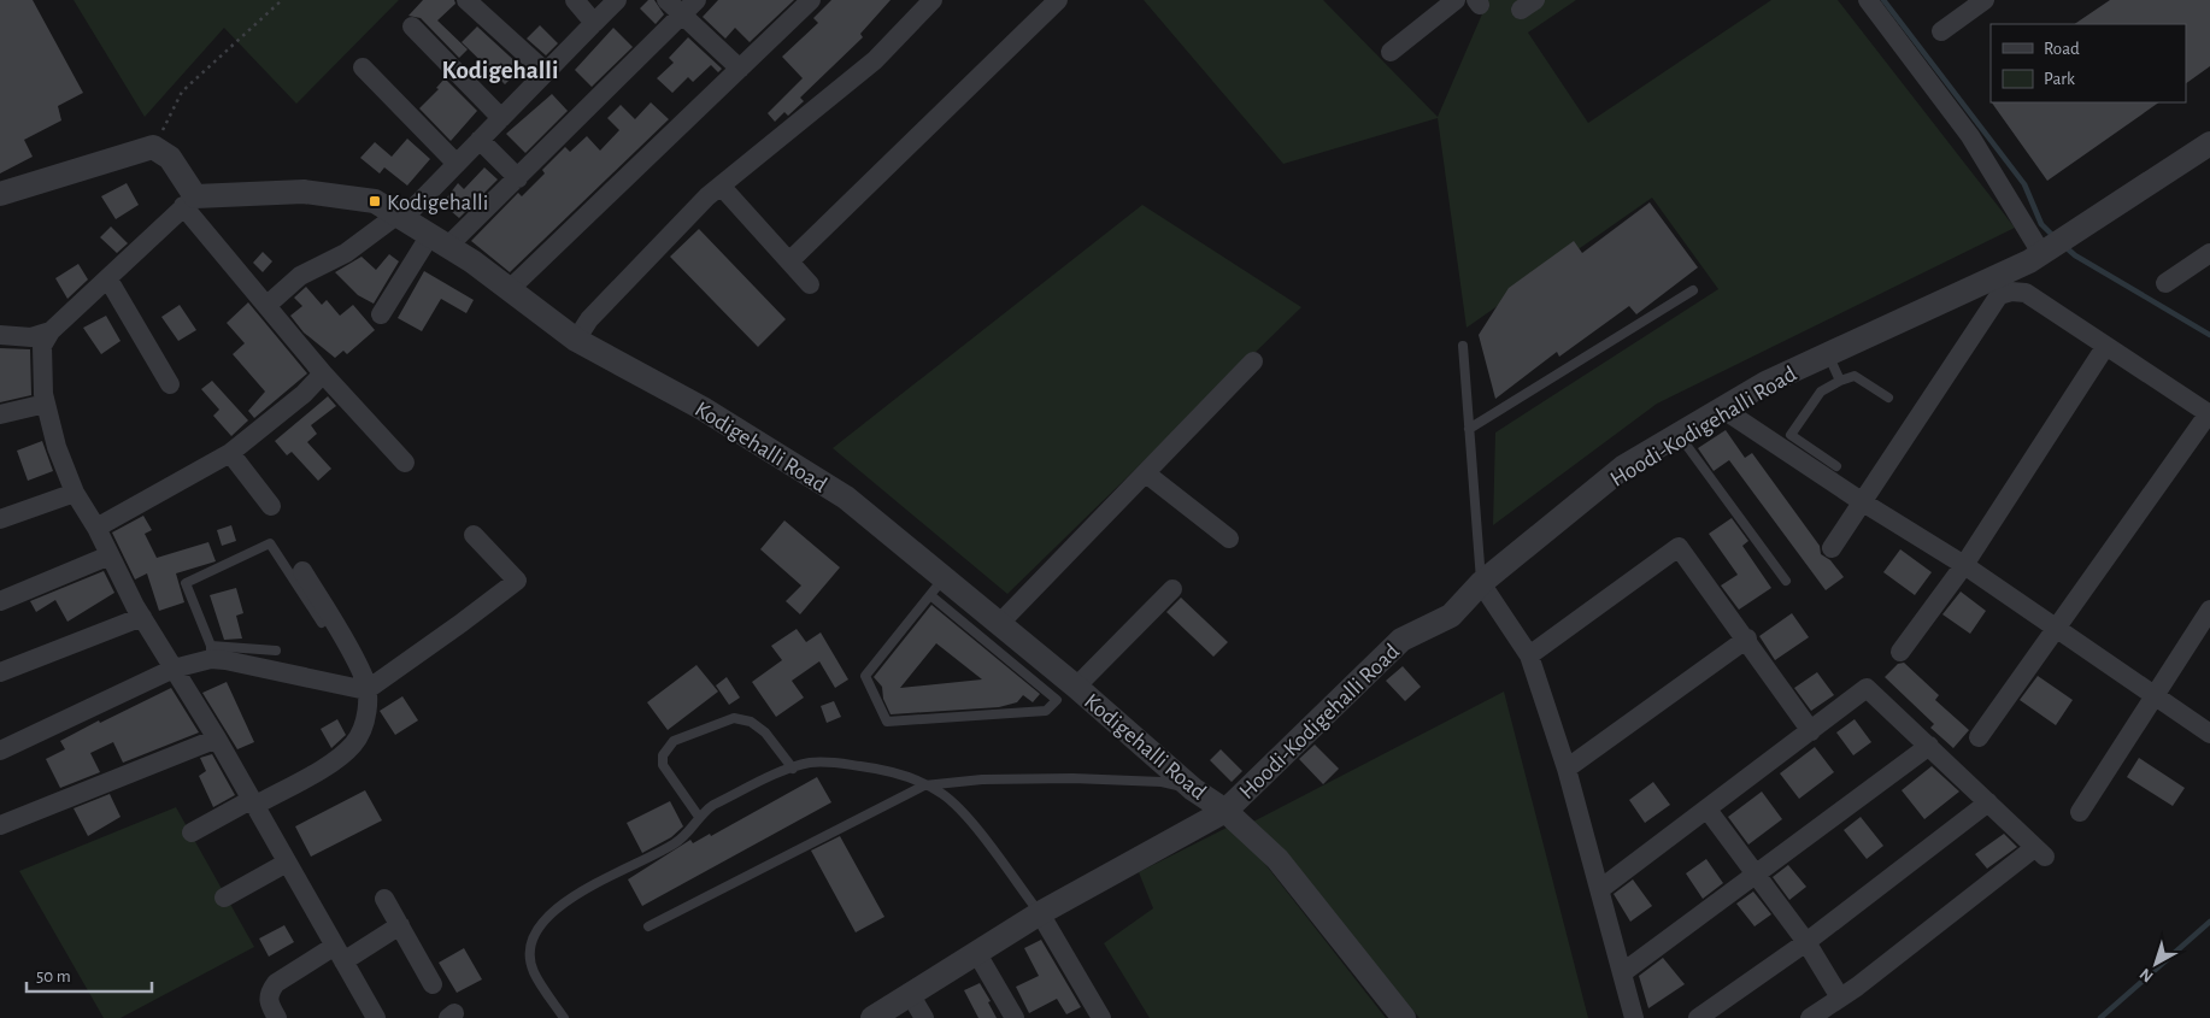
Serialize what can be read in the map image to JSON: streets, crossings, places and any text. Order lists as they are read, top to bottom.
{
  "streets": {
    "street": ["Hoodi-Kodigehalli Road", "Kodigehalli Road"]
  },
  "crossings": [
    ["Hoodi-Kodigehalli Road", "Kodigehalli Road"]
  ],
  "districts": ["Kodigehalli"],
  "places": {
    "transit": ["Kodigehalli"]
  },
  "legend": ["Road", "Park"],
  "scale_bar": "50 m",
  "north": "bottom left"
}
